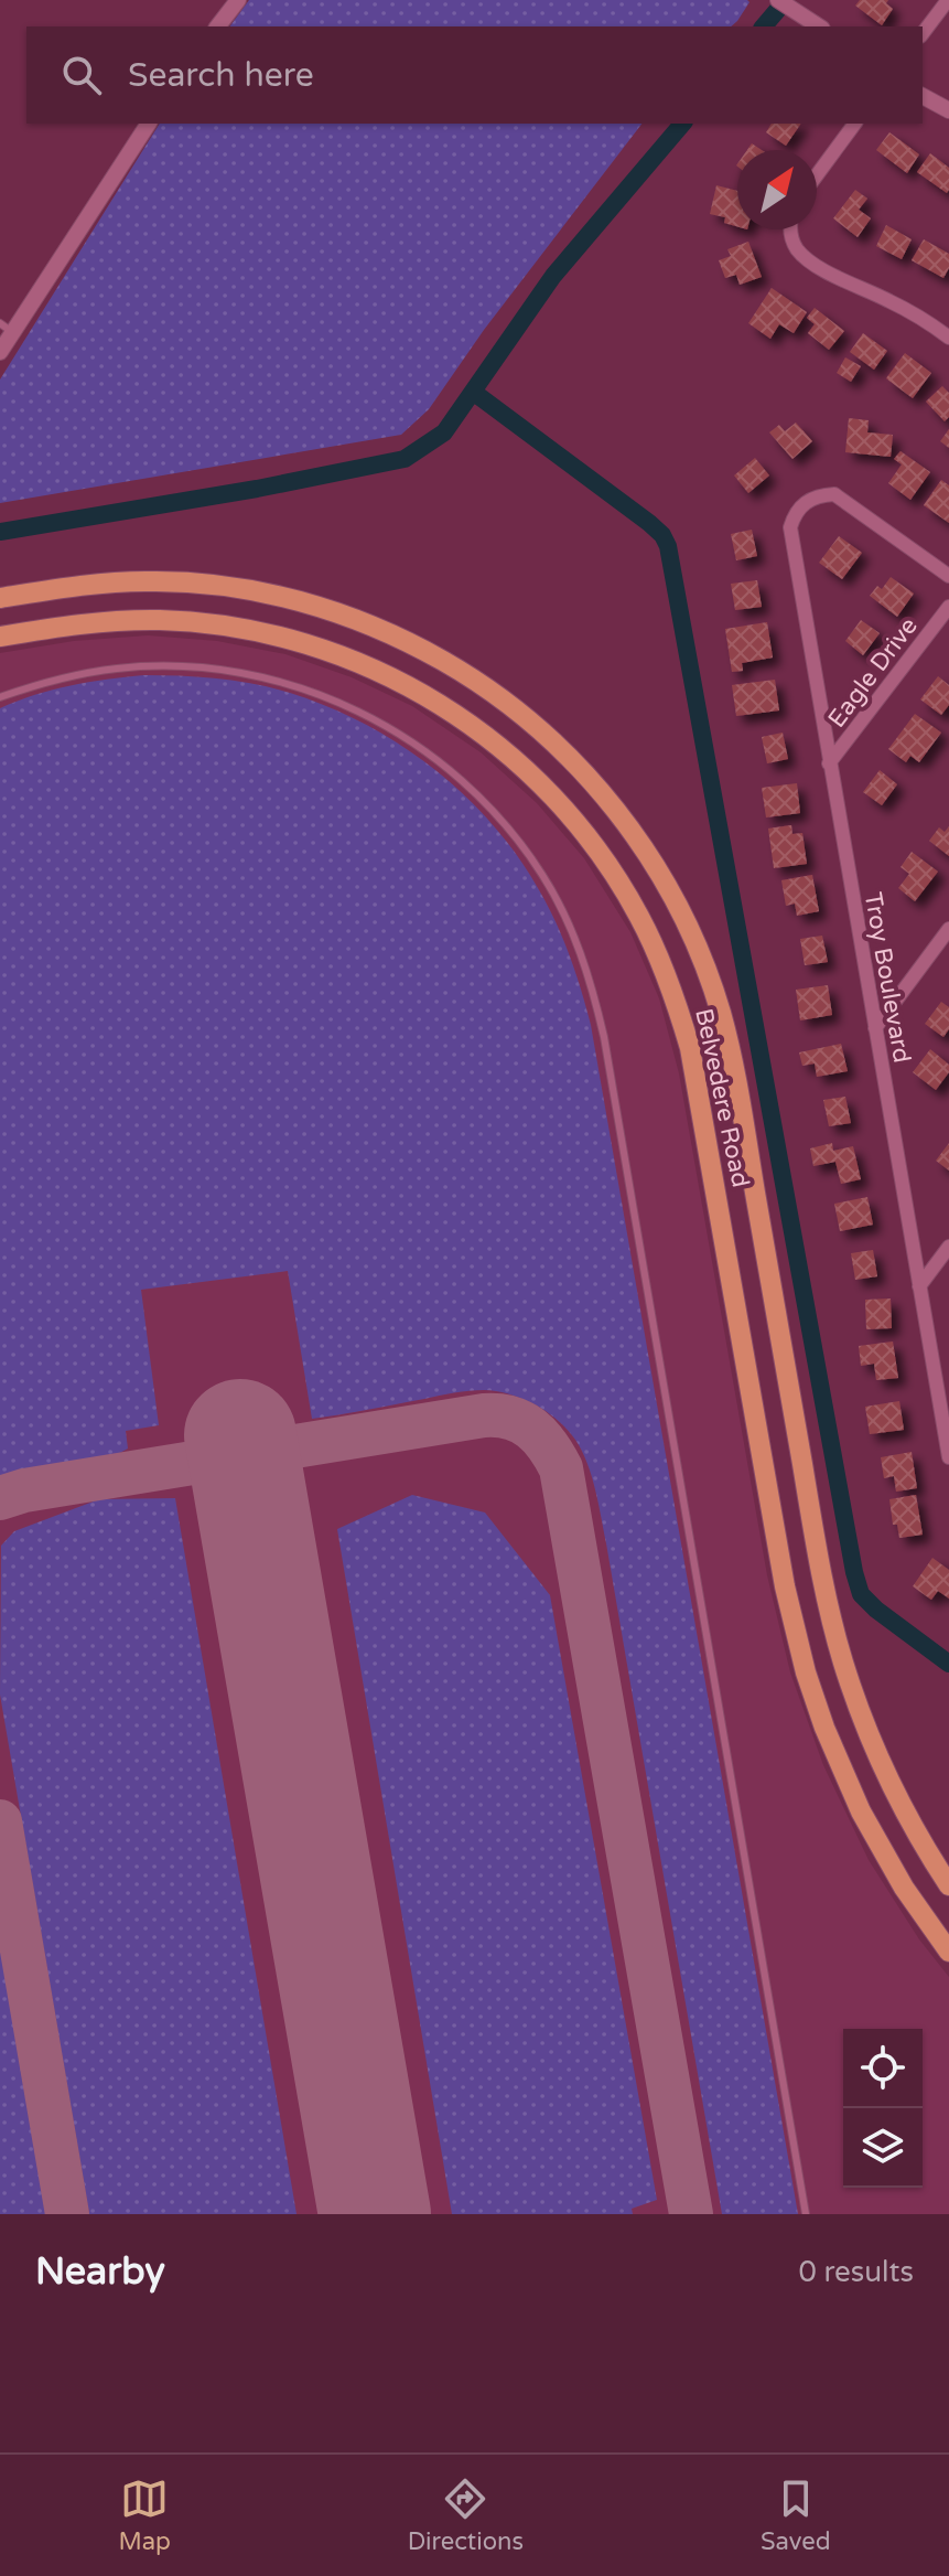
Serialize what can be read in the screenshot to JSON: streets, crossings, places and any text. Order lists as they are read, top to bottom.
{
  "streets": {
    "main road": ["Belvedere Road"],
    "street": ["Eagle Drive", "Troy Boulevard"]
  },
  "crossings": [
    ["Eagle Drive", "Troy Boulevard"]
  ],
  "north": "top right",
  "page": {
    "search": "Search here",
    "heading": ["Nearby", "0 results"],
    "nav": ["Map", "Directions", "Saved"]
  }
}
